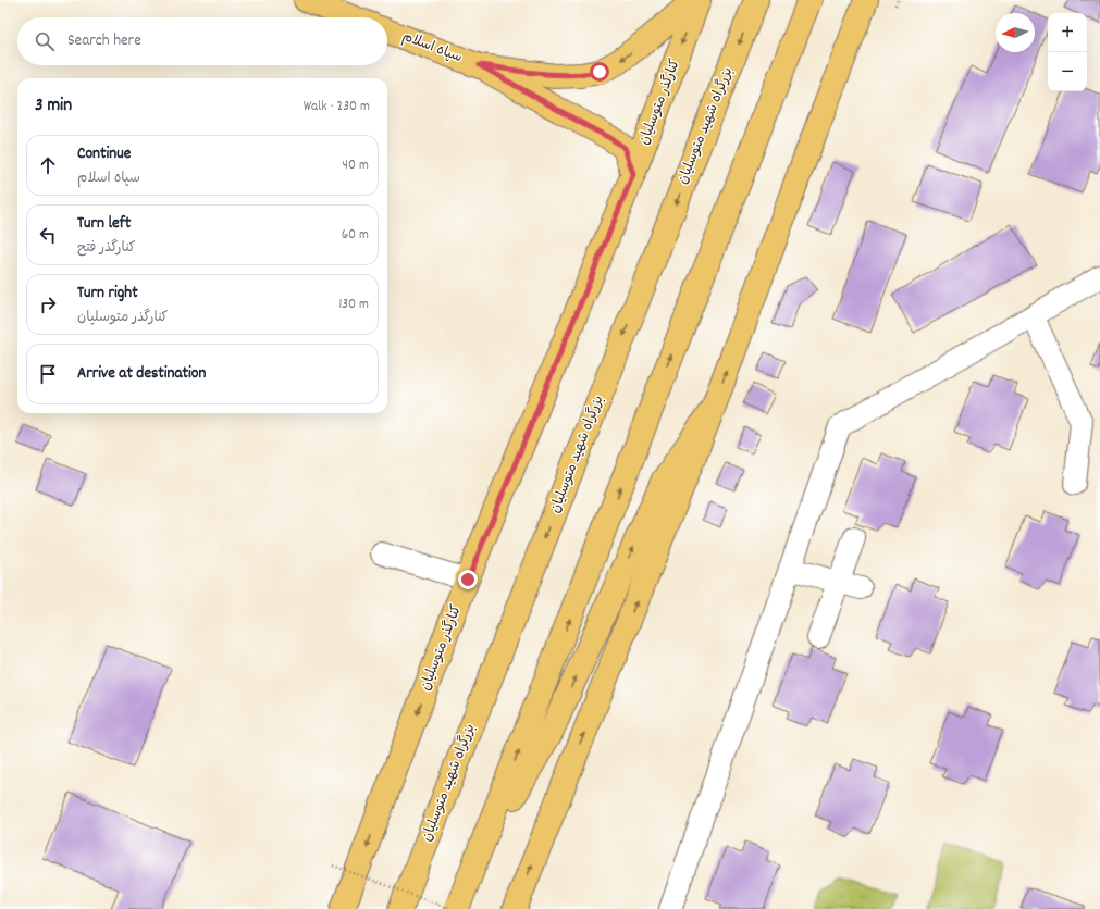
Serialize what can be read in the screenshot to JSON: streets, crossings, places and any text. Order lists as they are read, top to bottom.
{
  "streets": {
    "main road": ["سپاه اسلام", "کنارگذر متوسلیان", "بزرگراه شهید متوسلیان"]
  },
  "one_way": ["سپاه اسلام"],
  "north": "left",
  "page": {
    "map_buttons": ["+", "−"],
    "search": "Search here",
    "heading": ["3 min", "Walk · 230 m"],
    "list": [
      ["Continue", "سپاه اسلام", "40 m"],
      ["Turn left", "کنارگذر فتح", "60 m"],
      ["Turn right", "کنارگذر متوسلیان", "130 m"],
      "Arrive at destination"
    ]
  }
}
